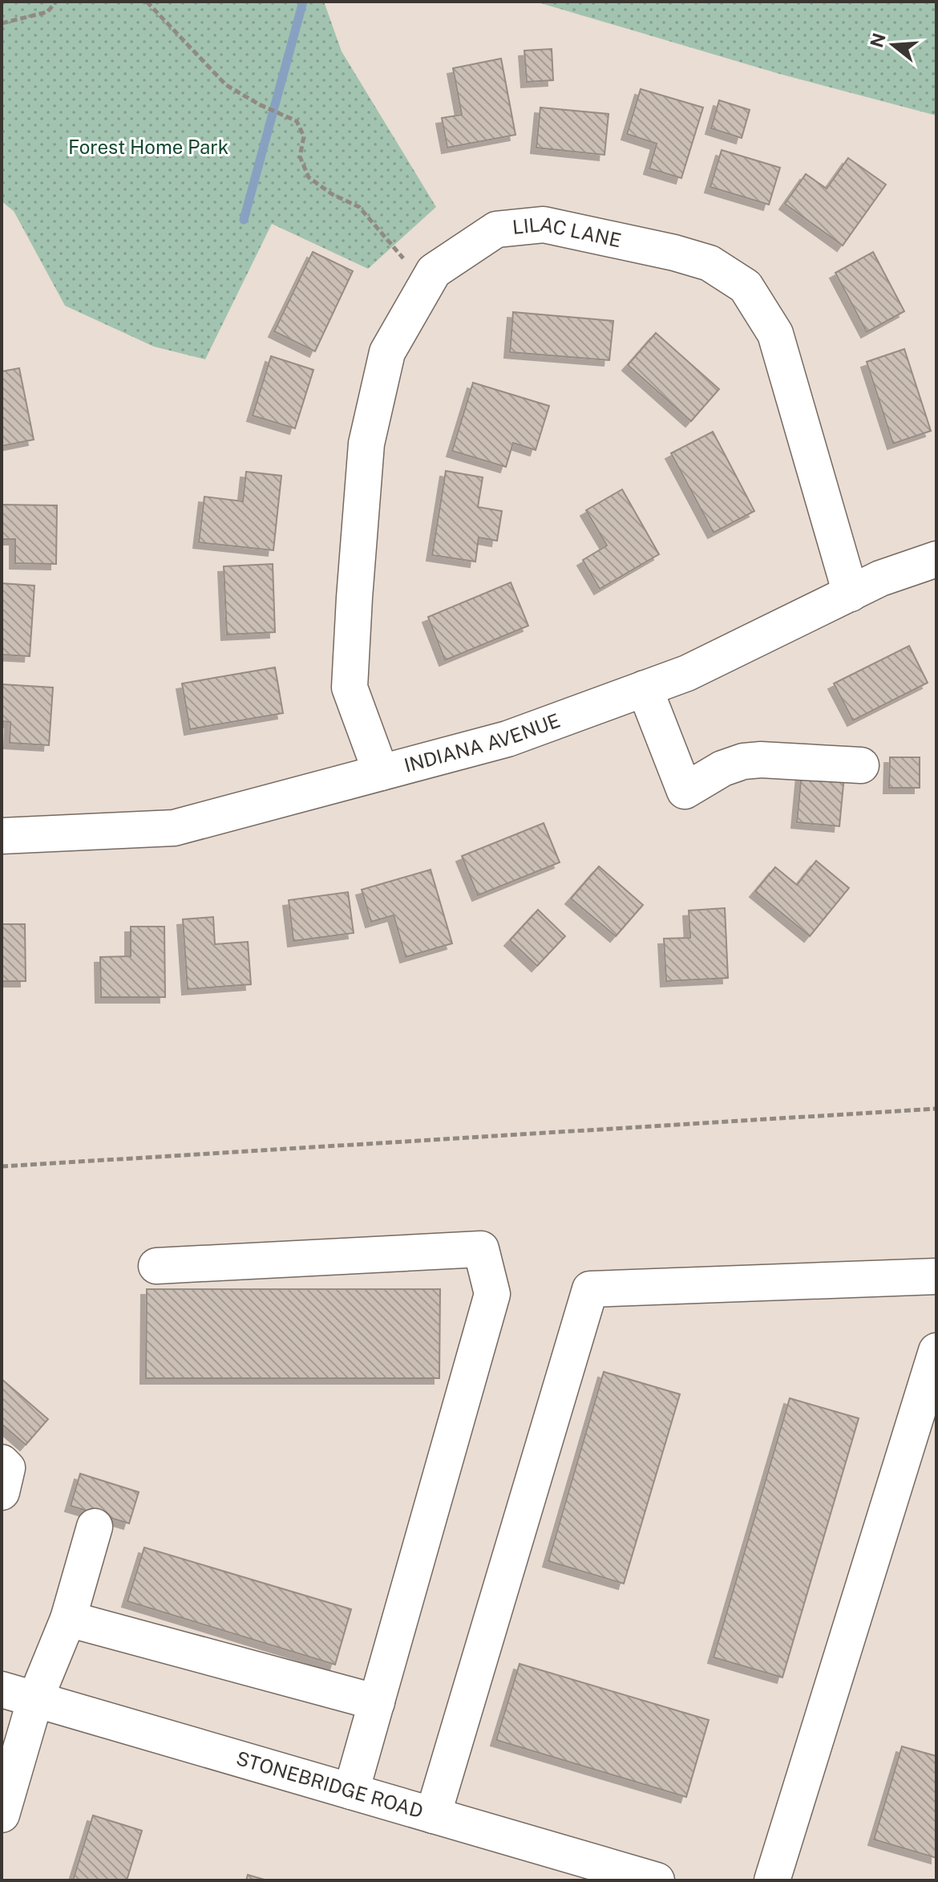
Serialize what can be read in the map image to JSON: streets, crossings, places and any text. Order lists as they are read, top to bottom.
{
  "streets": {
    "street": ["LILAC LANE", "INDIANA AVENUE", "STONEBRIDGE ROAD"]
  },
  "crossings": [
    ["LILAC LANE", "INDIANA AVENUE"]
  ],
  "parks": ["Forest Home Park"],
  "north": "left"
}
